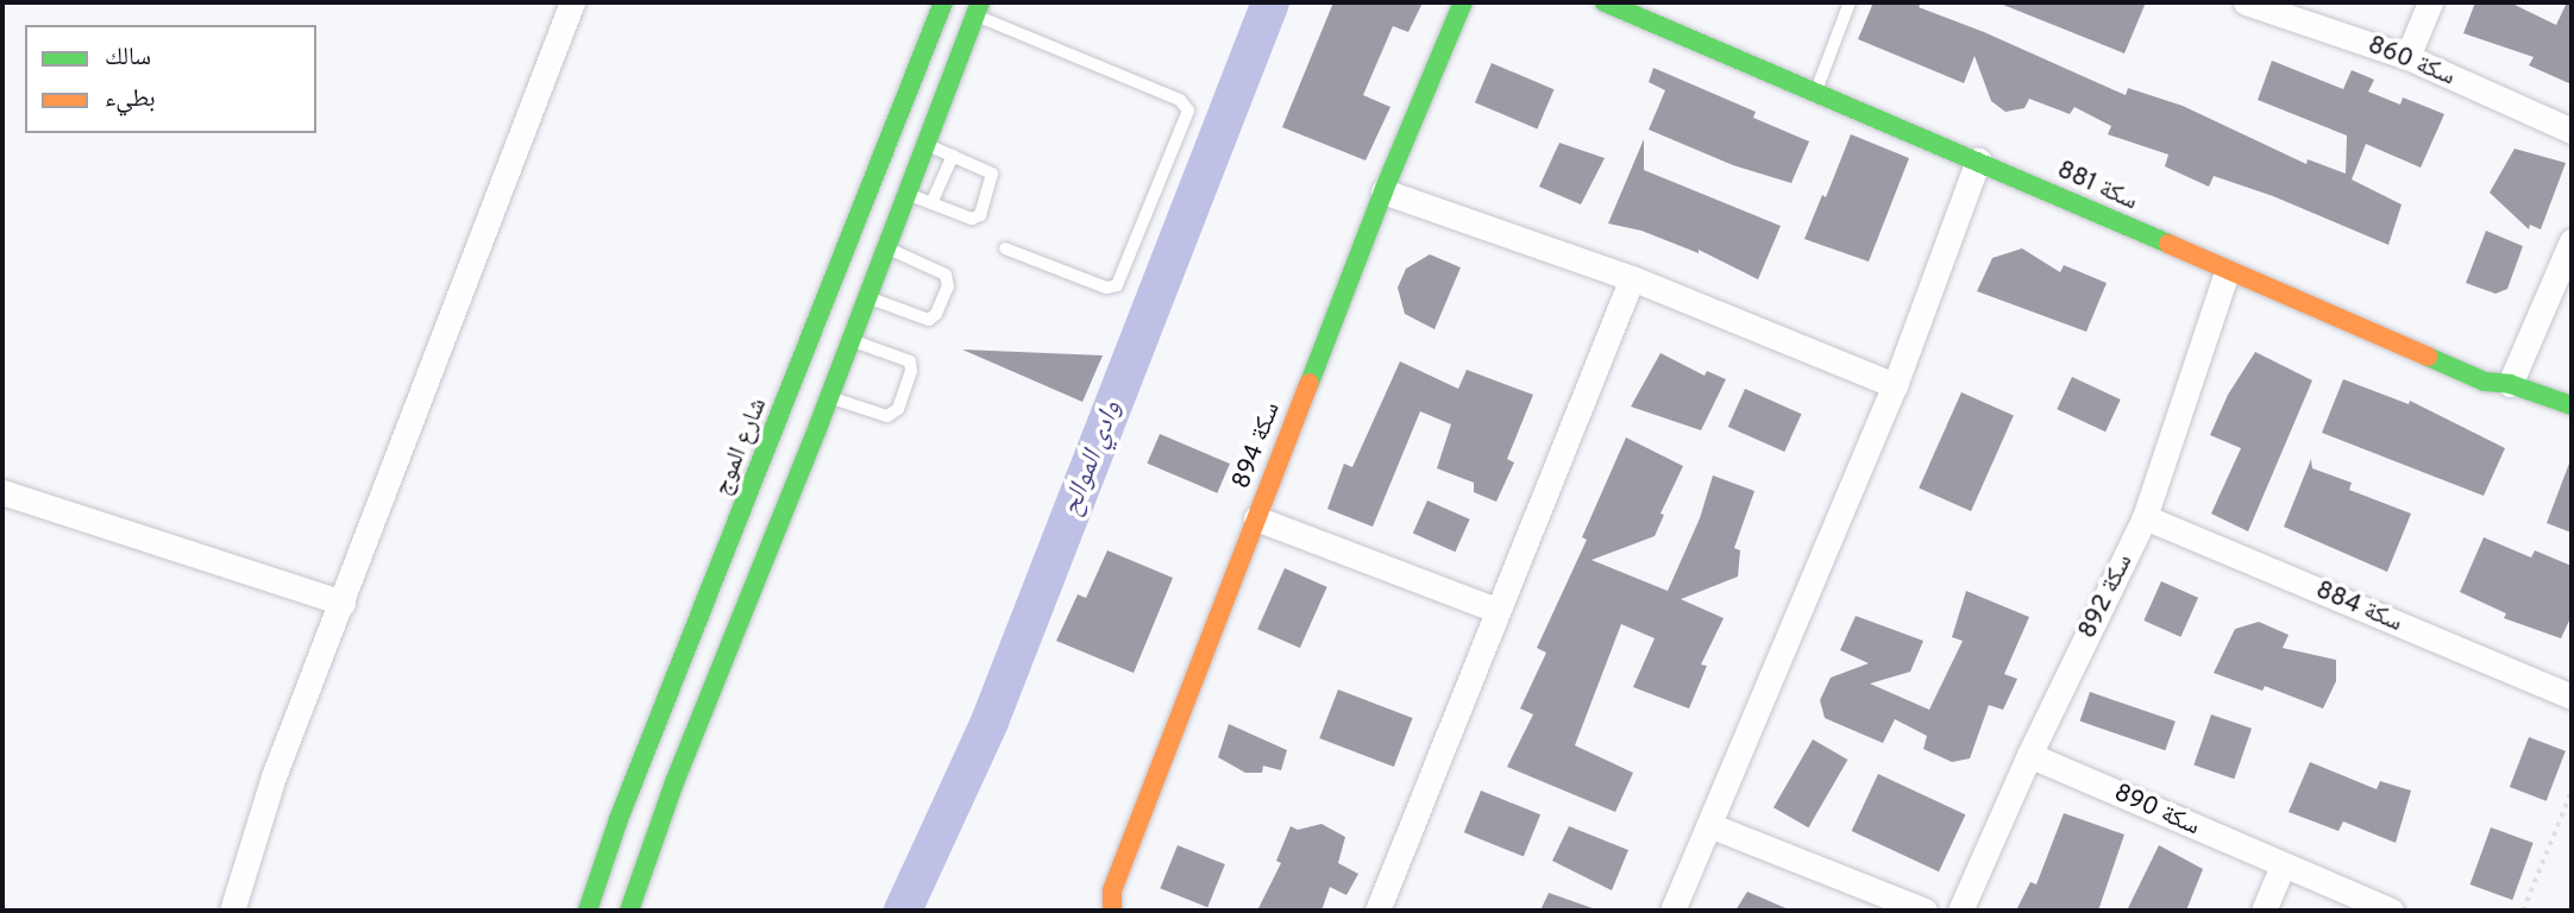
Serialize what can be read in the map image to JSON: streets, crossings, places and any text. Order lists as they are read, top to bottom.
{
  "streets": {
    "street": [
      "سكة 860",
      "سكة 881",
      "سكة 894",
      "شارع الموج",
      "سكة 892",
      "سكة 884",
      "سكة 890"
    ]
  },
  "crossings": [
    ["سكة 881", "سكة 892"],
    ["سكة 892", "سكة 884"],
    ["سكة 892", "سكة 890"]
  ],
  "water": ["وادي الموالح"],
  "legend": ["سالك", "بطيء"]
}
